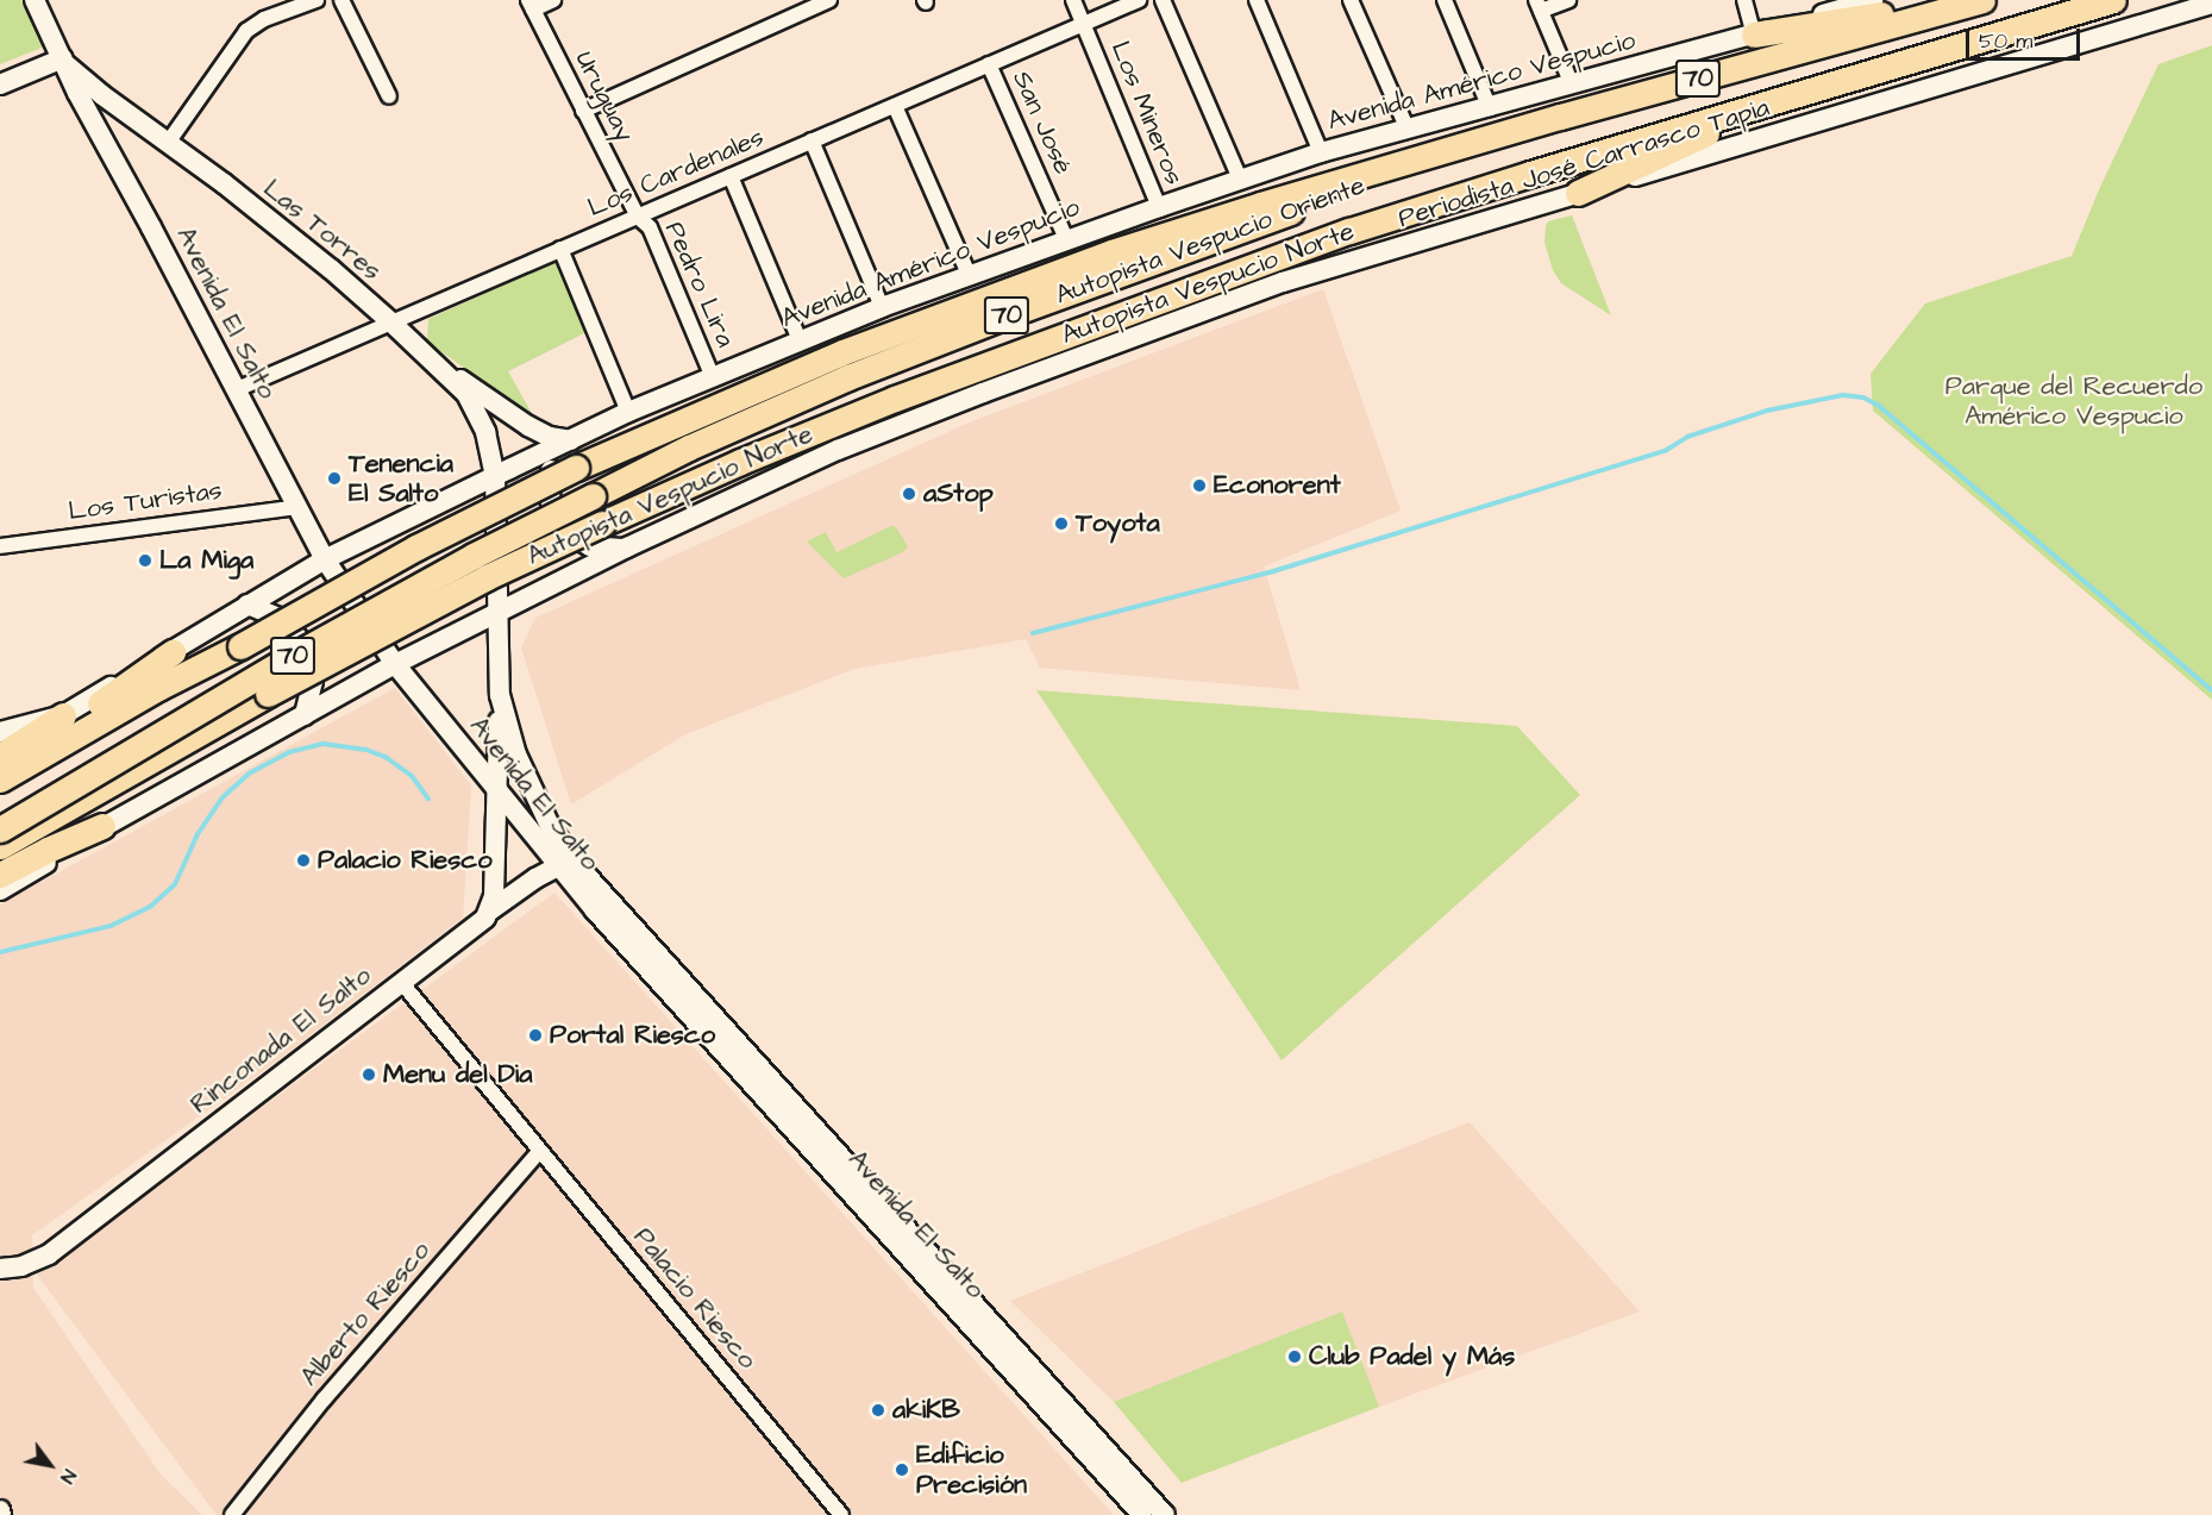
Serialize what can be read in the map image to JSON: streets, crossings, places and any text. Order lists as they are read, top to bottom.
{
  "streets": {
    "highway": ["70", "Autopista Vespucio Oriente", "Autopista Vespucio Norte"],
    "main road": [
      "Avenida Américo Vespucio",
      "Periodista José Carrasco Tapia",
      "Las Torres",
      "Avenida El Salto",
      "Rinconada El Salto"
    ],
    "street": [
      "Uruguay",
      "Los Mineros",
      "San José",
      "Los Cardenales",
      "Pedro Lira",
      "Los Turistas",
      "Palacio Riesco",
      "Alberto Riesco"
    ]
  },
  "crossings": [
    ["Avenida Américo Vespucio", "Los Mineros"],
    ["Avenida Américo Vespucio", "San José"],
    ["Avenida Américo Vespucio", "Las Torres"],
    ["Avenida Américo Vespucio", "Pedro Lira"],
    ["Avenida Américo Vespucio", "Avenida El Salto"],
    ["Uruguay", "Los Cardenales"],
    ["Uruguay", "Pedro Lira"],
    ["Los Mineros", "Los Cardenales"],
    ["San José", "Los Cardenales"],
    ["Periodista José Carrasco Tapia", "Avenida El Salto"],
    ["Los Cardenales", "Las Torres"],
    ["Los Cardenales", "Pedro Lira"],
    ["Los Cardenales", "Avenida El Salto"],
    ["Las Torres", "Avenida El Salto"],
    ["Autopista Vespucio Oriente", "Autopista Vespucio Norte"],
    ["Avenida El Salto", "Los Turistas"],
    ["Avenida El Salto", "Rinconada El Salto"],
    ["Rinconada El Salto", "Palacio Riesco"],
    ["Palacio Riesco", "Alberto Riesco"]
  ],
  "parks": ["Parque del Recuerdo Américo Vespucio"],
  "places": [
    "Tenencia El Salto",
    "Econorent",
    "aStop",
    "Toyota",
    "La Miga",
    "Palacio Riesco",
    "Portal Riesco",
    "Menu del Dia",
    "Club Padel y Más",
    "akiKB",
    "Edificio Precisión"
  ],
  "scale_bar": "50 m",
  "north": "bottom right"
}
